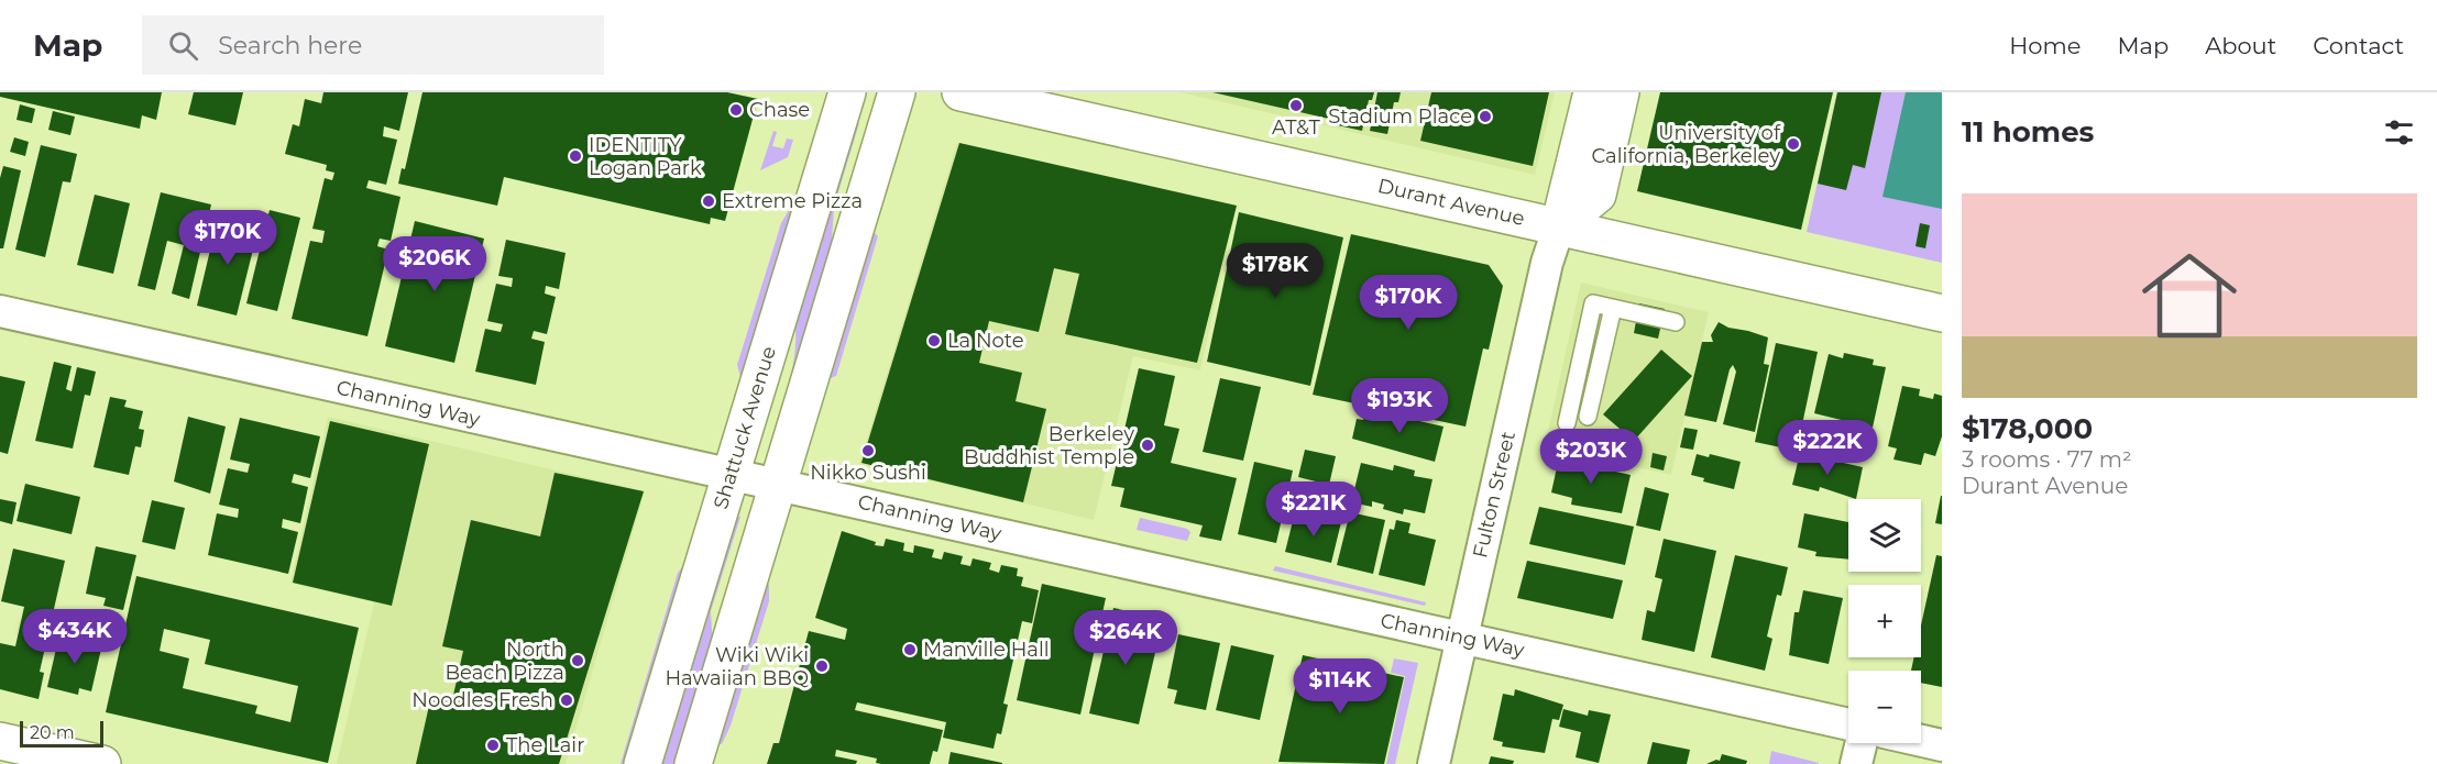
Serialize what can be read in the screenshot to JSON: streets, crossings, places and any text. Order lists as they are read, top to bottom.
{
  "streets": {
    "main road": ["Durant Avenue", "Shattuck Avenue", "Fulton Street"],
    "street": ["Channing Way"]
  },
  "crossings": [
    ["Durant Avenue", "Fulton Street"],
    ["Channing Way", "Shattuck Avenue"],
    ["Channing Way", "Fulton Street"]
  ],
  "places": [
    "AT&T",
    "Chase",
    "Stadium Place",
    "University of California, Berkeley",
    "IDENTITY Logan Park",
    "Extreme Pizza",
    "La Note",
    "Berkeley Buddhist Temple",
    "Nikko Sushi",
    "Manville Hall",
    "North Beach Pizza",
    "Wiki Wiki Hawaiian BBQ",
    "Noodles Fresh",
    "The Lair"
  ],
  "scale_bar": "20 m",
  "page": {
    "header": "Map",
    "search": "Search here",
    "nav": [
      "Home",
      "Map",
      "About",
      "Contact"
    ],
    "heading": "11 homes",
    "list": [
      {
        "name": "$178,000",
        "note": "3 rooms · 77 m² · Durant Avenue"
      }
    ],
    "price": [
      "$170K",
      "$206K",
      "$178K",
      "$170K",
      "$193K",
      "$222K",
      "$203K",
      "$221K",
      "$434K",
      "$264K",
      "$114K"
    ],
    "map_buttons": ["+", "−"],
    "scale": "20 m"
  }
}
